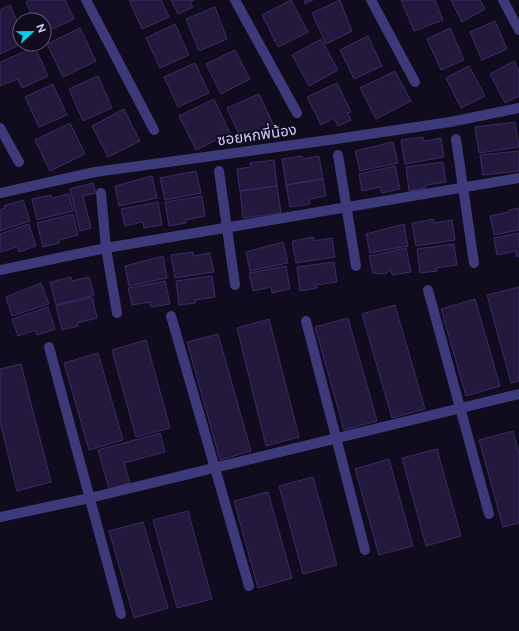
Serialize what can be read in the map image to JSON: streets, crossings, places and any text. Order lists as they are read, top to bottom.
{
  "streets": {
    "street": ["ซอยหกพี่น้อง"]
  },
  "north": "right"
}
